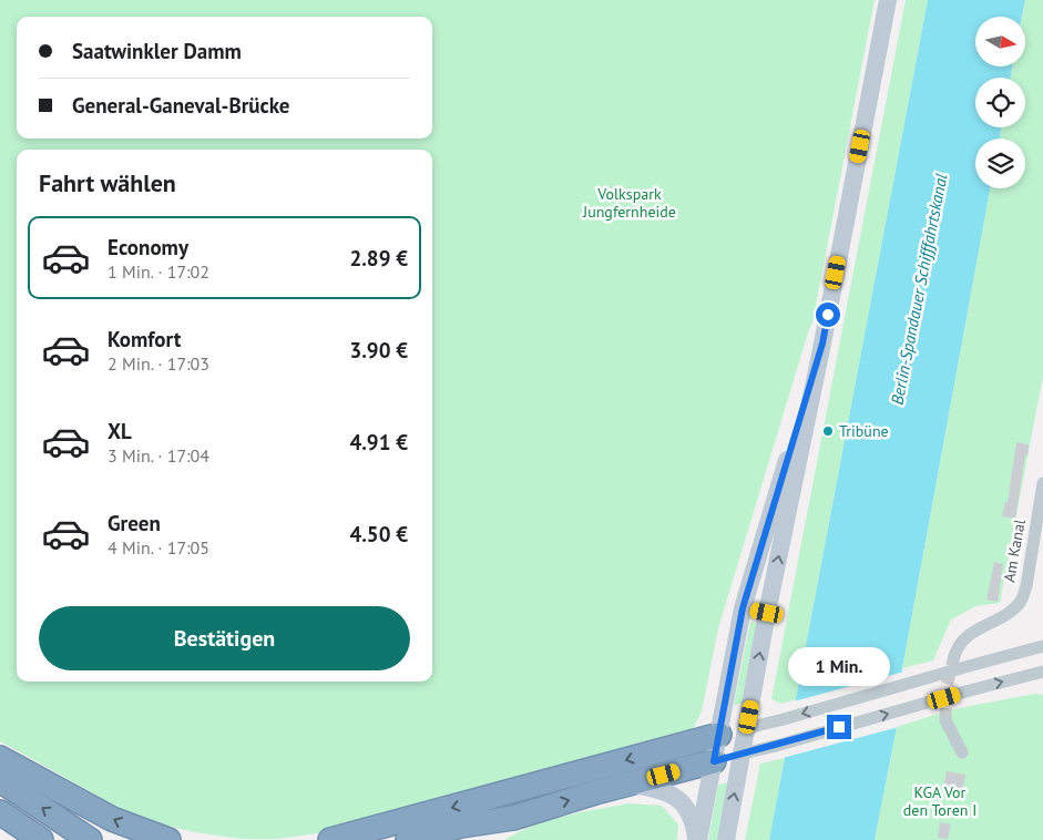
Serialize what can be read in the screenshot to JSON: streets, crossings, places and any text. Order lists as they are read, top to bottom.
{
  "streets": {
    "street": ["Am Kanal"]
  },
  "water": ["Berlin-Spandauer Schifffahrtskanal"],
  "parks": ["Volkspark Jungfernheide", "KGA Vor den Toren I"],
  "places": ["Tribüne"],
  "north": "right",
  "page": {
    "banner": ["Saatwinkler Damm", "General-Ganeval-Brücke"],
    "heading": "Fahrt wählen",
    "list": [
      {
        "name": "Economy",
        "note": "1 Min. · 17:02",
        "value": "2.89 €"
      },
      {
        "name": "Komfort",
        "note": "2 Min. · 17:03",
        "value": "3.90 €"
      },
      {
        "name": "XL",
        "note": "3 Min. · 17:04",
        "value": "4.91 €"
      },
      {
        "name": "Green",
        "note": "4 Min. · 17:05",
        "value": "4.50 €"
      }
    ],
    "buttons": "Bestätigen",
    "bubble": "1 Min."
  }
}
